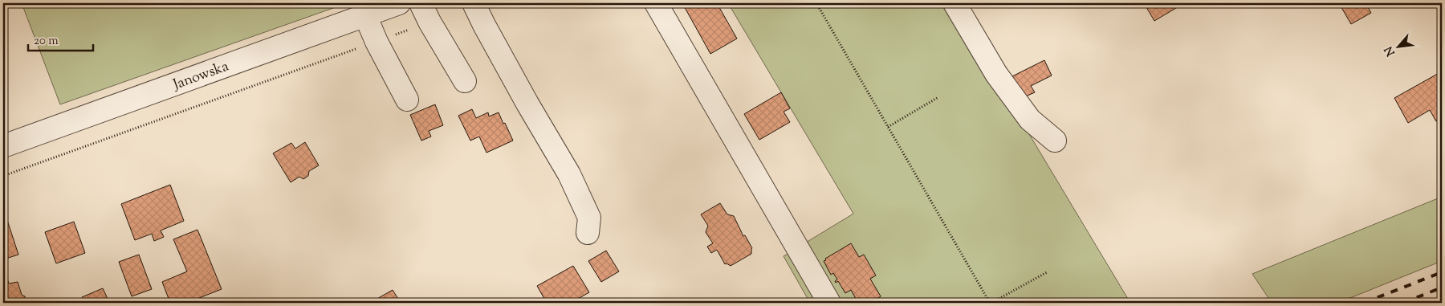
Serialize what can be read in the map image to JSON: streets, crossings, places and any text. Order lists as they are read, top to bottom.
{
  "streets": {
    "street": ["Janowska"]
  },
  "scale_bar": "20 m",
  "north": "bottom left"
}
